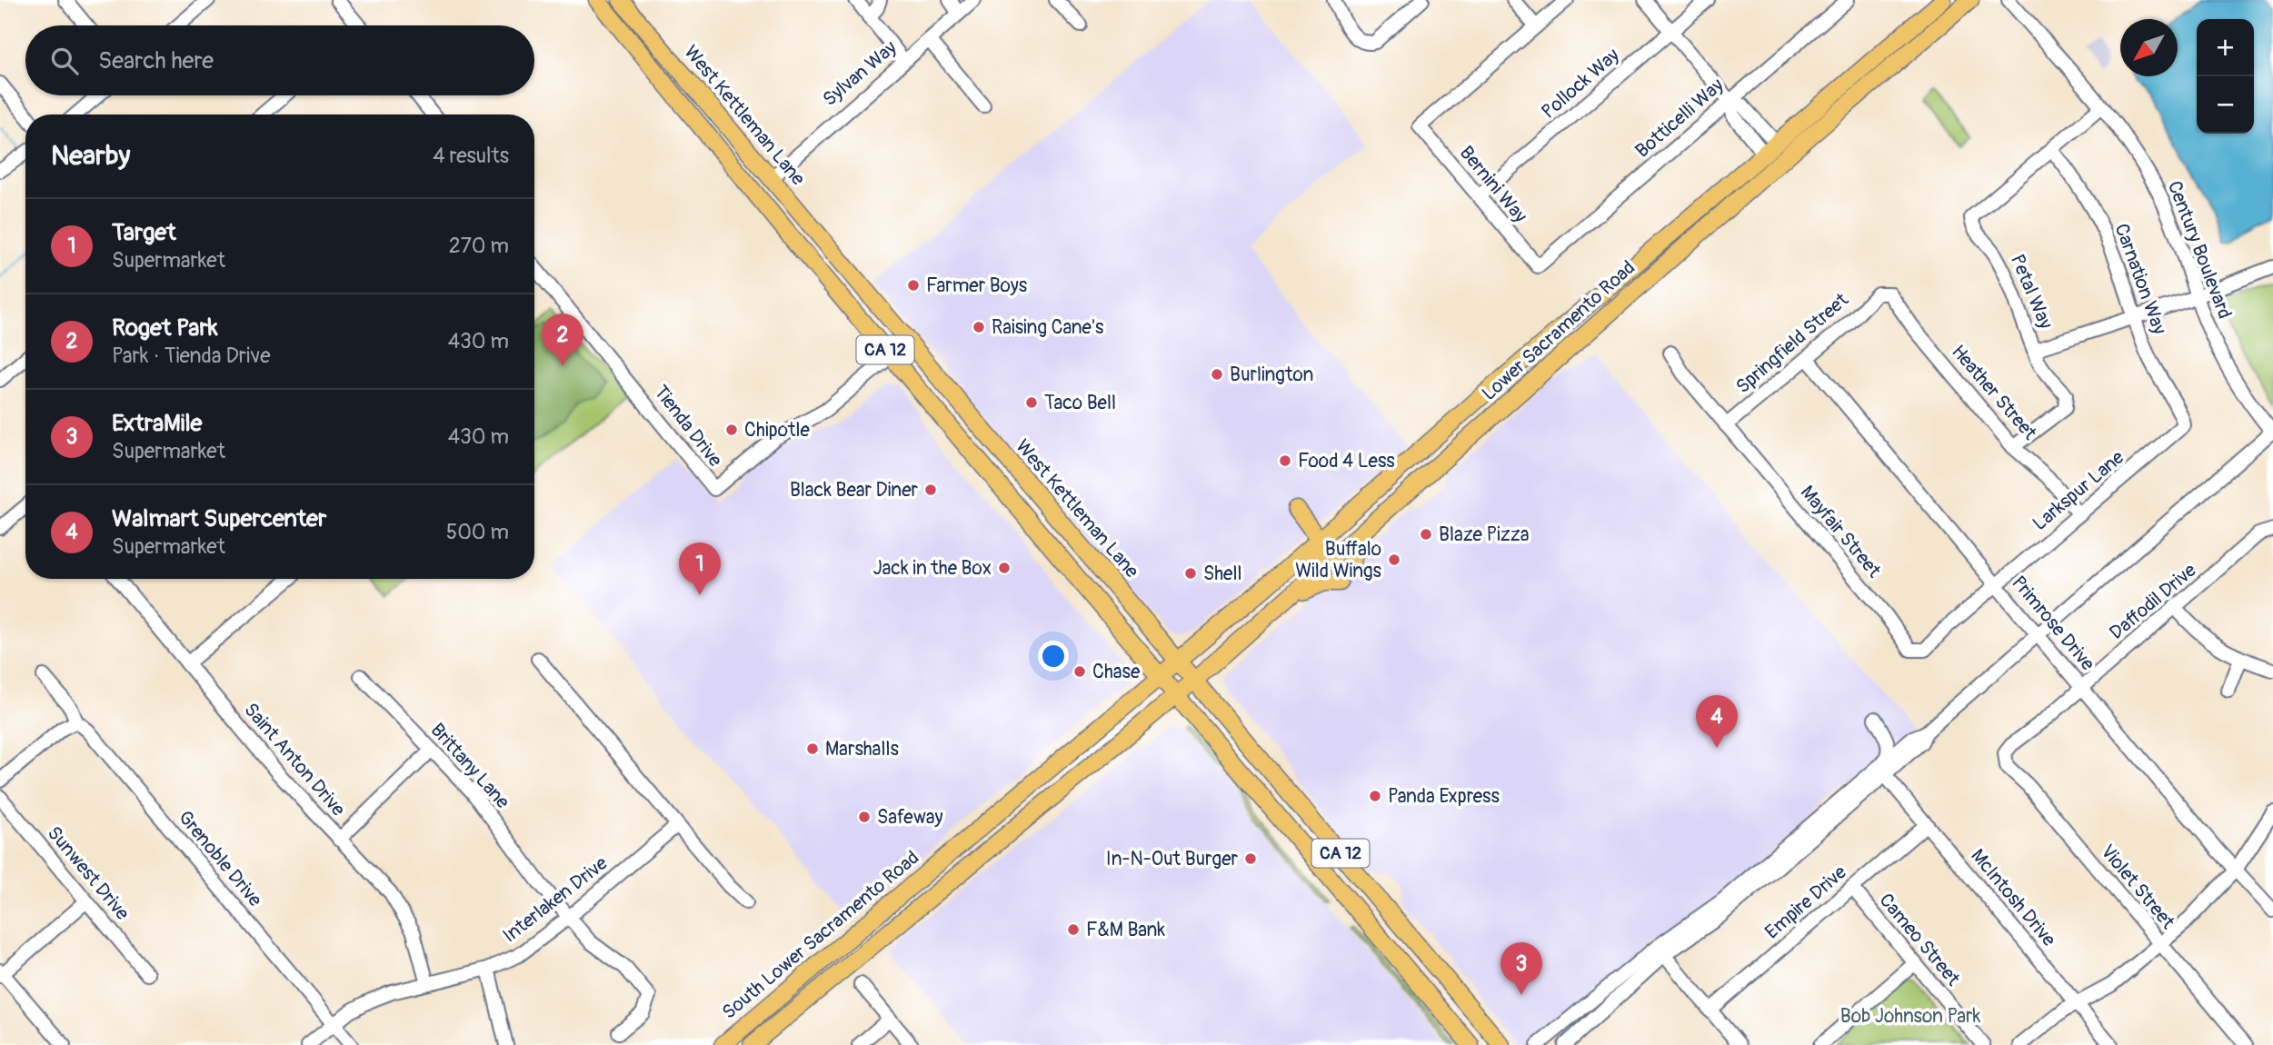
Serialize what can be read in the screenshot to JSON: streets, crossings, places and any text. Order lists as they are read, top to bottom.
{
  "streets": {
    "main road": [
      "West Kettleman Lane",
      "Lower Sacramento Road",
      "CA 12",
      "South Lower Sacramento Road"
    ],
    "street": [
      "Sylvan Way",
      "Pollock Way",
      "Botticelli Way",
      "Bernini Way",
      "Century Boulevard",
      "Carnation Way",
      "Petal Way",
      "Springfield Street",
      "Heather Street",
      "Tienda Drive",
      "Larkspur Lane",
      "Mayfair Street",
      "Daffodil Drive",
      "Primrose Drive",
      "Saint Anton Drive",
      "Brittany Lane",
      "Grenoble Drive",
      "Sunwest Drive",
      "Violet Street",
      "McIntosh Drive",
      "Interlaken Drive",
      "Empire Drive",
      "Cameo Street"
    ]
  },
  "crossings": [
    ["Sylvan Way", "West Kettleman Lane"],
    ["Pollock Way", "Bernini Way"],
    ["West Kettleman Lane", "Lower Sacramento Road"],
    ["West Kettleman Lane", "Tienda Drive"],
    ["West Kettleman Lane", "South Lower Sacramento Road"],
    ["Botticelli Way", "Bernini Way"],
    ["Carnation Way", "Petal Way"],
    ["Carnation Way", "Larkspur Lane"],
    ["Petal Way", "Heather Street"],
    ["Lower Sacramento Road", "South Lower Sacramento Road"],
    ["Springfield Street", "Heather Street"],
    ["Springfield Street", "Mayfair Street"],
    ["Springfield Street", "Primrose Drive"],
    ["Heather Street", "Larkspur Lane"],
    ["Larkspur Lane", "Mayfair Street"],
    ["Larkspur Lane", "Primrose Drive"],
    ["Mayfair Street", "Primrose Drive"],
    ["Daffodil Drive", "Primrose Drive"],
    ["Daffodil Drive", "Violet Street"],
    ["Saint Anton Drive", "Interlaken Drive"],
    ["Brittany Lane", "Interlaken Drive"],
    ["Grenoble Drive", "Interlaken Drive"],
    ["McIntosh Drive", "Empire Drive"],
    ["Empire Drive", "Cameo Street"]
  ],
  "parks": ["Bob Johnson Park"],
  "places": [
    "Farmer Boys",
    "Raising Cane's",
    "Burlington",
    "Taco Bell",
    "Chipotle",
    "Food 4 Less",
    "Black Bear Diner",
    "Blaze Pizza",
    "Buffalo Wild Wings",
    "Jack in the Box",
    "Shell",
    "Chase",
    "Marshalls",
    "Panda Express",
    "Safeway",
    "In-N-Out Burger",
    "F&M Bank"
  ],
  "north": "bottom left",
  "page": {
    "map_buttons": ["+", "−"],
    "search": "Search here",
    "heading": ["Nearby", "4 results"],
    "list": [
      {
        "mark": "1",
        "name": "Target",
        "note": "Supermarket",
        "value": "270 m"
      },
      {
        "mark": "2",
        "name": "Roget Park",
        "note": "Park · Tienda Drive",
        "value": "430 m"
      },
      {
        "mark": "3",
        "name": "ExtraMile",
        "note": "Supermarket",
        "value": "430 m"
      },
      {
        "mark": "4",
        "name": "Walmart Supercenter",
        "note": "Supermarket",
        "value": "500 m"
      }
    ],
    "pins": [
      "2",
      "1",
      "4",
      "3"
    ]
  }
}
